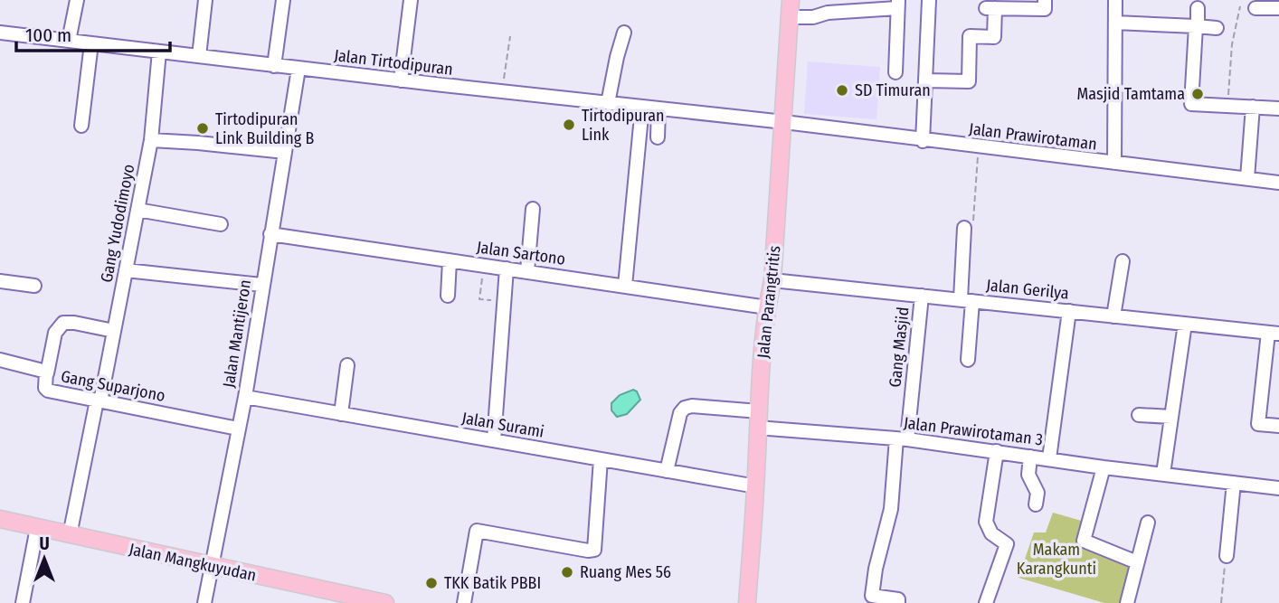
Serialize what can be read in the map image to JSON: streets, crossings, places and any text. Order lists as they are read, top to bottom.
{
  "streets": {
    "main road": ["Jalan Parangtritis", "Jalan Mangkuyudan"],
    "street": [
      "Jalan Tirtodipuran",
      "Jalan Prawirotaman",
      "Gang Yudodimoyo",
      "Jalan Sartono",
      "Jalan Gerilya",
      "Jalan Mantijeron",
      "Gang Masjid",
      "Gang Suparjono",
      "Jalan Surami",
      "Jalan Prawirotaman 3"
    ]
  },
  "crossings": [
    ["Jalan Tirtodipuran", "Jalan Prawirotaman"],
    ["Jalan Tirtodipuran", "Gang Yudodimoyo"],
    ["Jalan Tirtodipuran", "Jalan Parangtritis"],
    ["Jalan Tirtodipuran", "Jalan Mantijeron"],
    ["Jalan Prawirotaman", "Jalan Parangtritis"],
    ["Gang Yudodimoyo", "Gang Suparjono"],
    ["Gang Yudodimoyo", "Jalan Mangkuyudan"],
    ["Jalan Sartono", "Jalan Parangtritis"],
    ["Jalan Sartono", "Jalan Mantijeron"],
    ["Jalan Gerilya", "Jalan Parangtritis"],
    ["Jalan Gerilya", "Gang Masjid"],
    ["Jalan Parangtritis", "Jalan Surami"],
    ["Jalan Parangtritis", "Jalan Prawirotaman 3"],
    ["Jalan Mantijeron", "Gang Suparjono"],
    ["Jalan Mantijeron", "Jalan Surami"],
    ["Jalan Mantijeron", "Jalan Mangkuyudan"],
    ["Gang Masjid", "Jalan Prawirotaman 3"]
  ],
  "parks": ["Makam Karangkunti"],
  "places": [
    "SD Timuran",
    "Masjid Tamtama",
    "Tirtodipuran Link",
    "Tirtodipuran Link Building B",
    "Ruang Mes 56",
    "TKK Batik PBBI"
  ],
  "scale_bar": "100 m",
  "north": "top"
}
